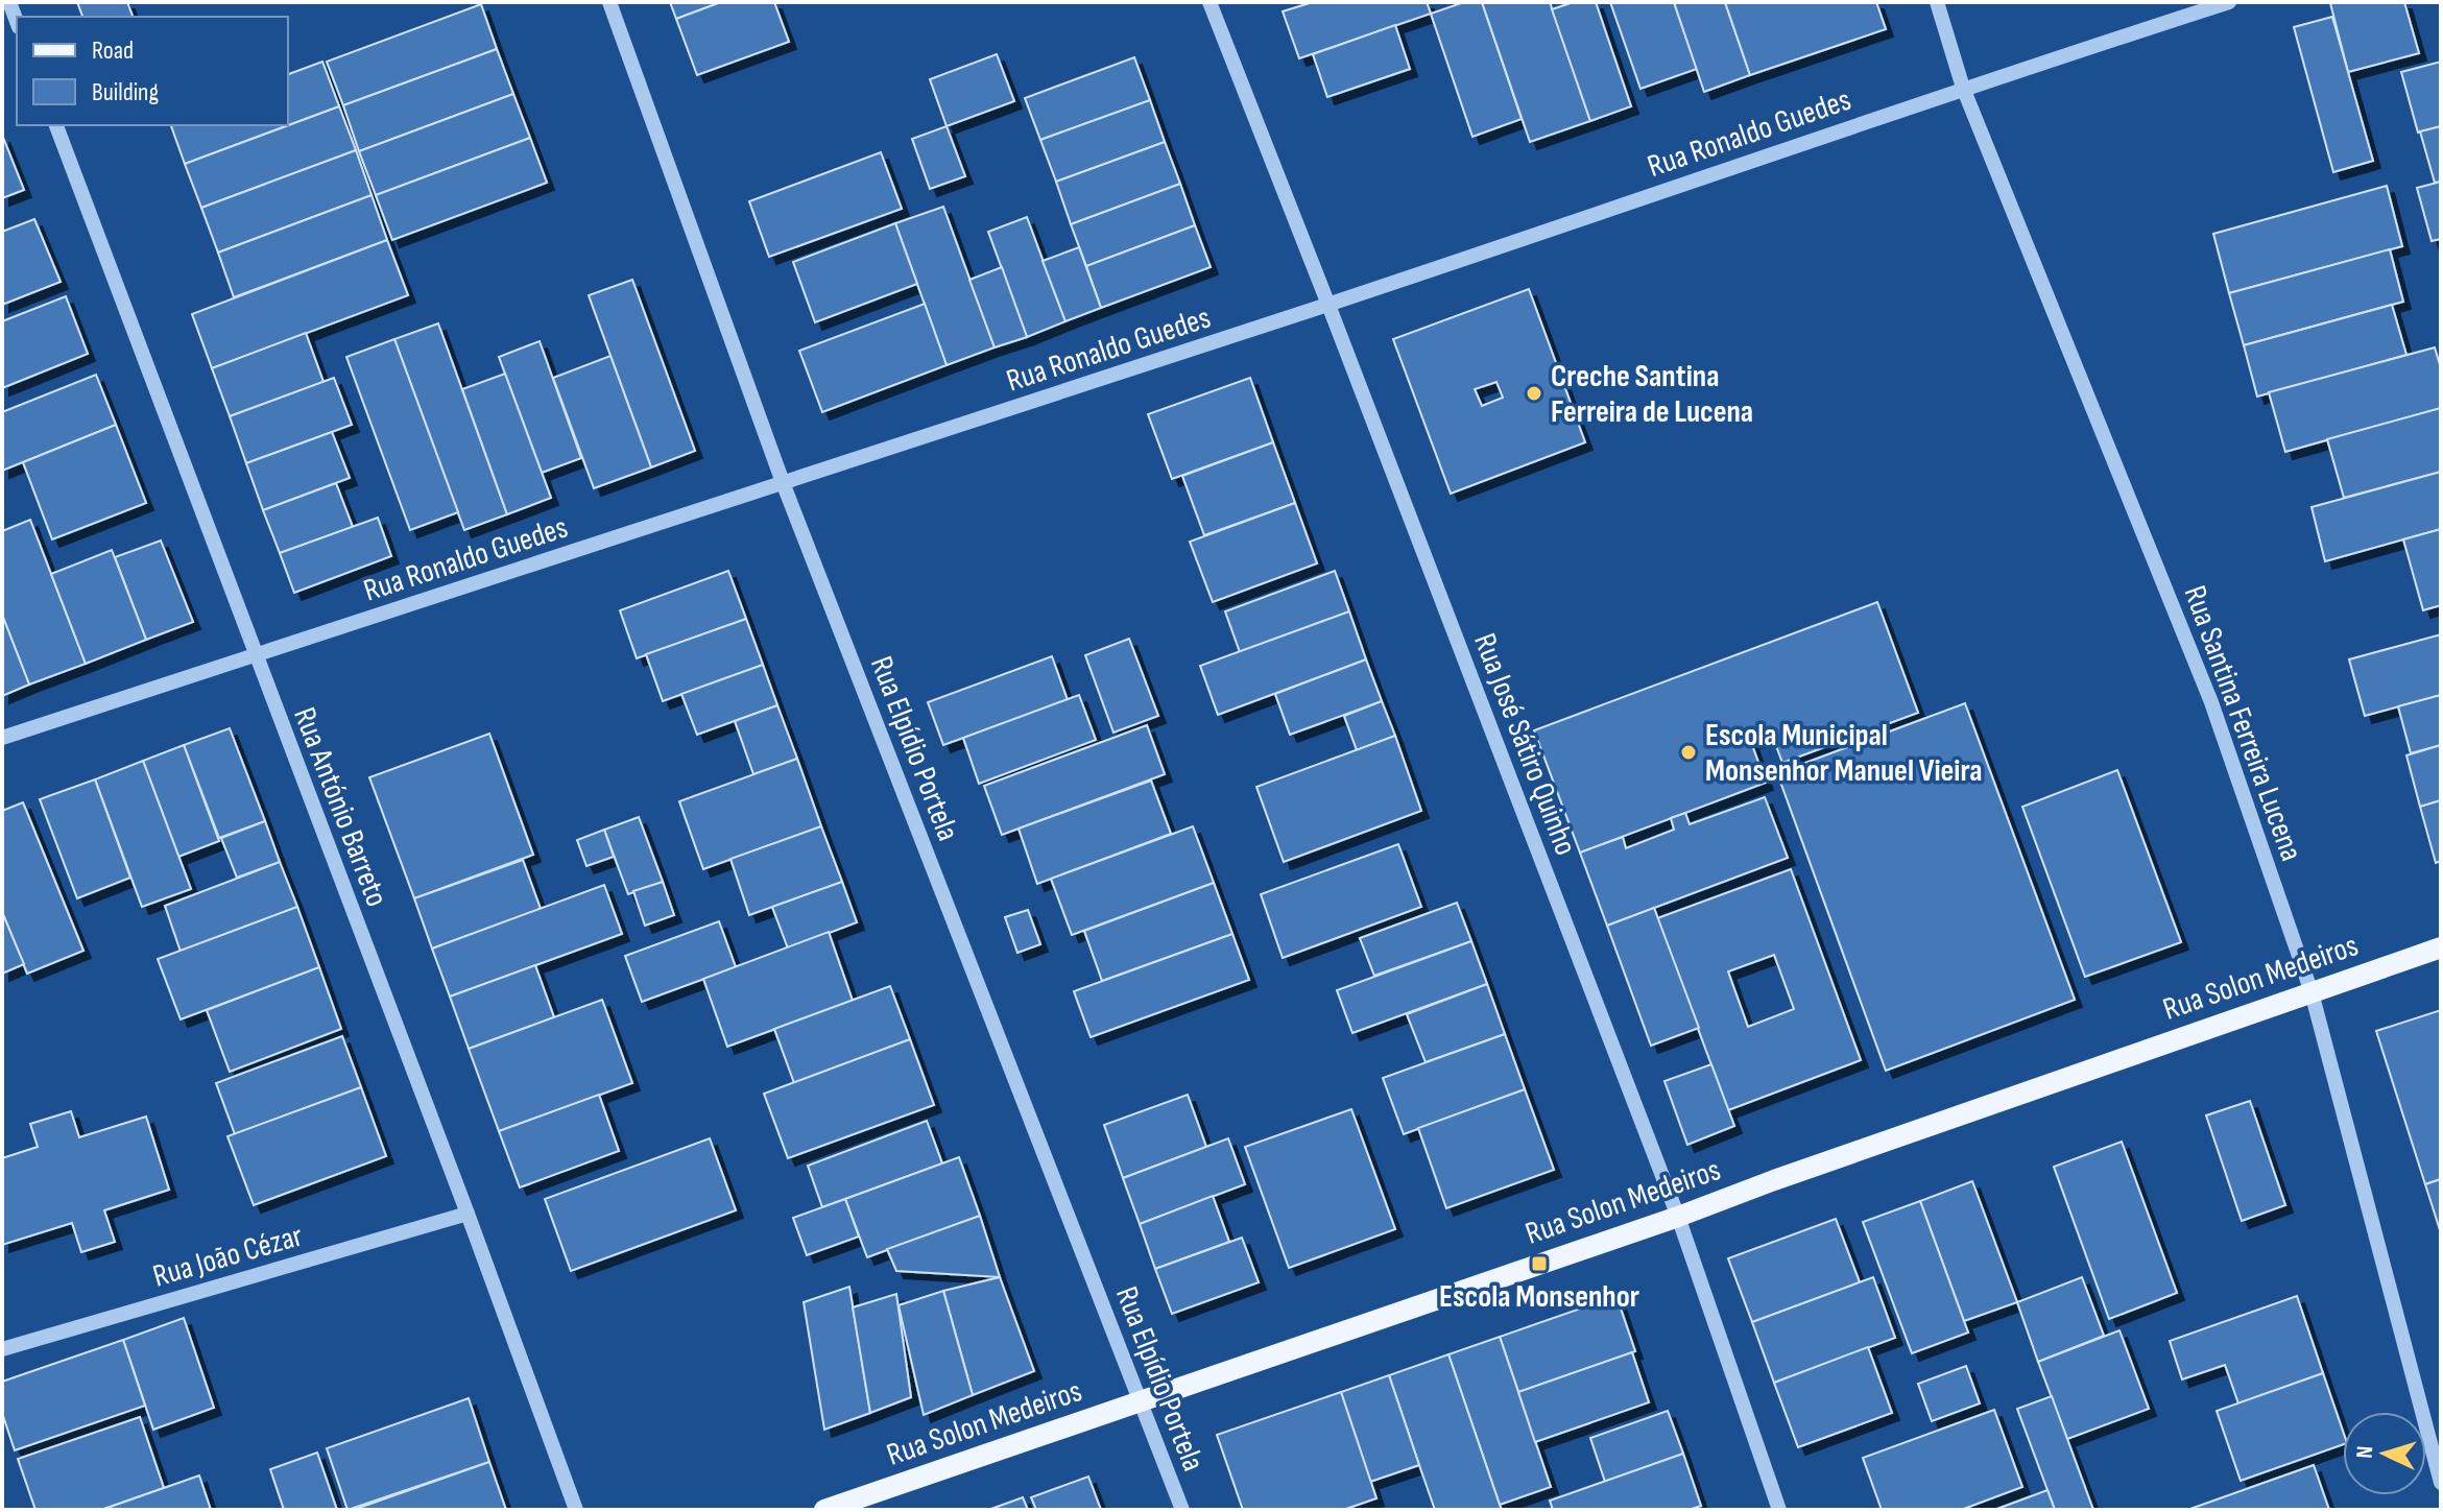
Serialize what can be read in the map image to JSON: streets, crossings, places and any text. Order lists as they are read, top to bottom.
{
  "streets": {
    "main road": ["Rua Solon Medeiros"],
    "street": [
      "Rua Ronaldo Guedes",
      "Rua Santina Ferreira Lucena",
      "Rua José Sátiro Quinho",
      "Rua Elpídio Portela",
      "Rua António Barreto",
      "Rua João Cézar"
    ]
  },
  "crossings": [
    ["Rua Ronaldo Guedes", "Rua Santina Ferreira Lucena"],
    ["Rua Ronaldo Guedes", "Rua José Sátiro Quinho"],
    ["Rua Ronaldo Guedes", "Rua Elpídio Portela"],
    ["Rua Ronaldo Guedes", "Rua António Barreto"],
    ["Rua Santina Ferreira Lucena", "Rua Solon Medeiros"],
    ["Rua José Sátiro Quinho", "Rua Solon Medeiros"],
    ["Rua Elpídio Portela", "Rua Solon Medeiros"],
    ["Rua António Barreto", "Rua João Cézar"]
  ],
  "places": {
    "other": ["Creche Santina Ferreira de Lucena", "Escola Municipal Monsenhor Manuel Vieira"],
    "transit": ["Escola Monsenhor"]
  },
  "legend": ["Road", "Building"],
  "north": "left"
}
